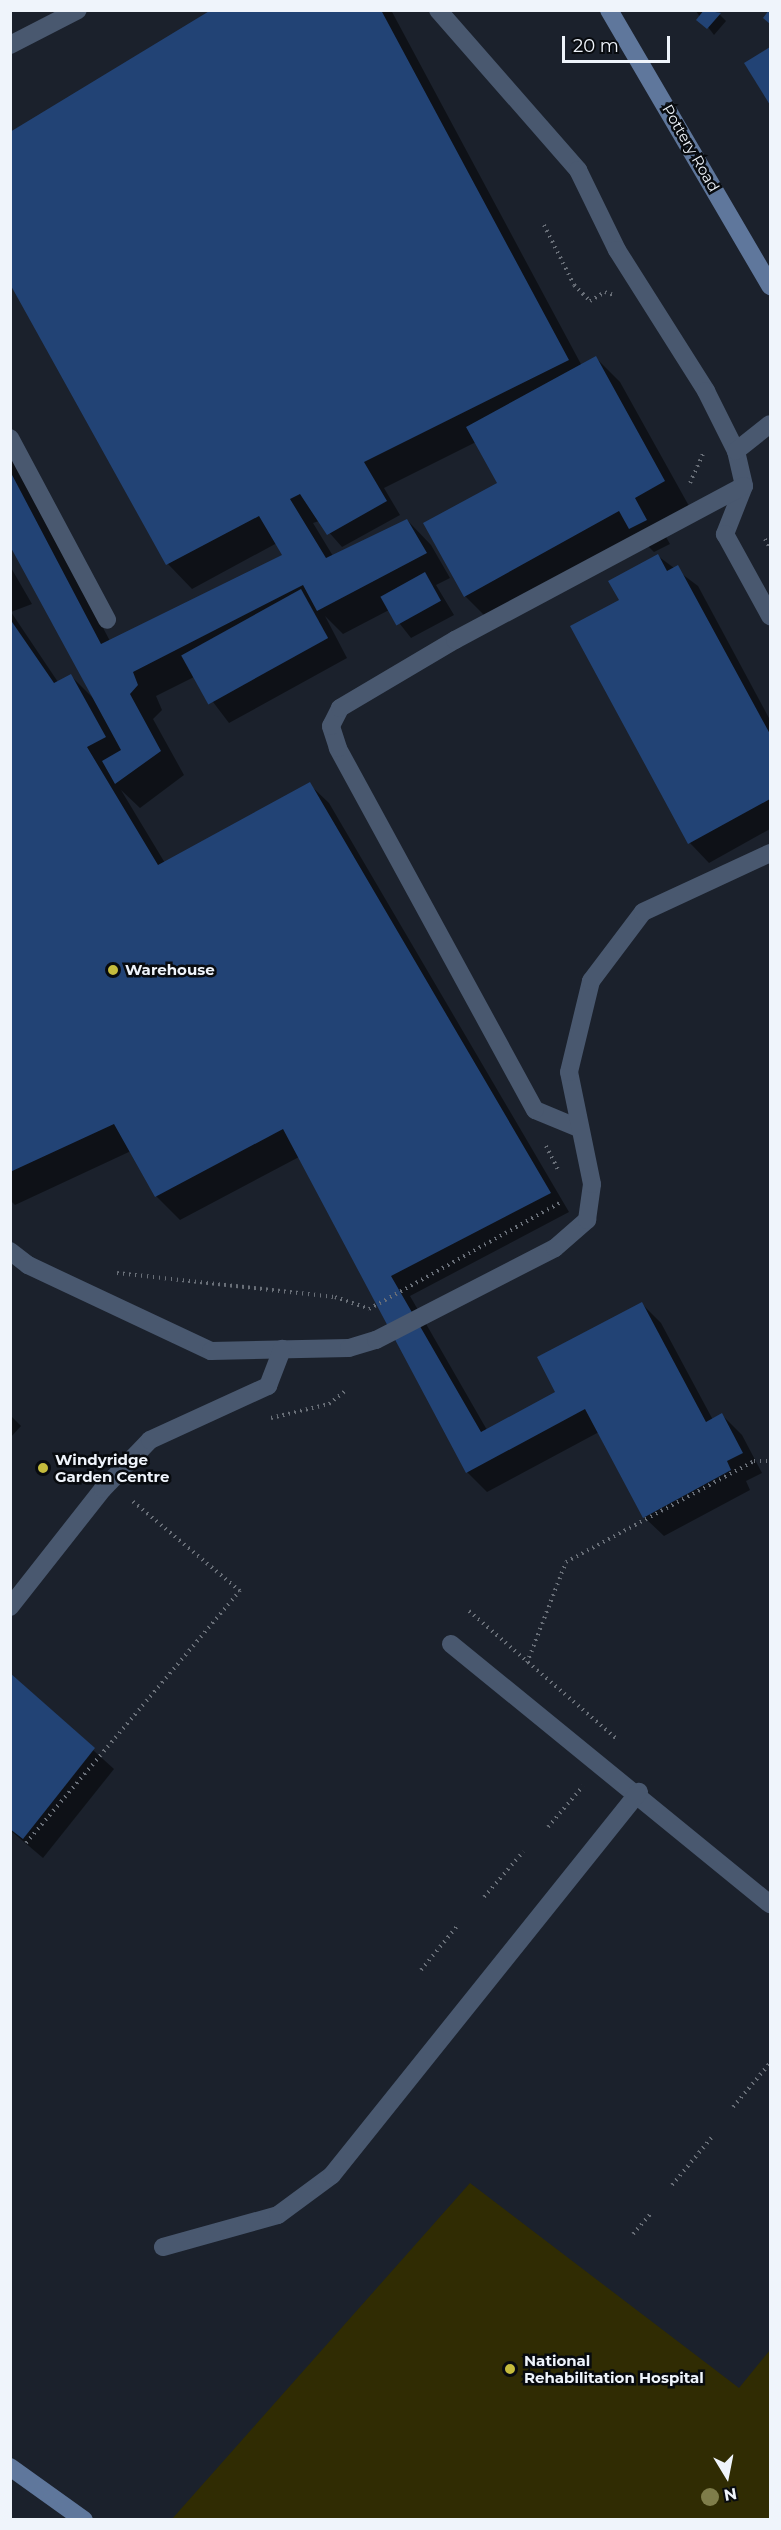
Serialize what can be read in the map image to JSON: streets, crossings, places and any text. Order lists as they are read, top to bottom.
{
  "streets": {
    "street": ["Pottery Road"]
  },
  "places": ["Warehouse", "Windyridge Garden Centre", "National Rehabilitation Hospital"],
  "scale_bar": "20 m",
  "north": "bottom"
}
